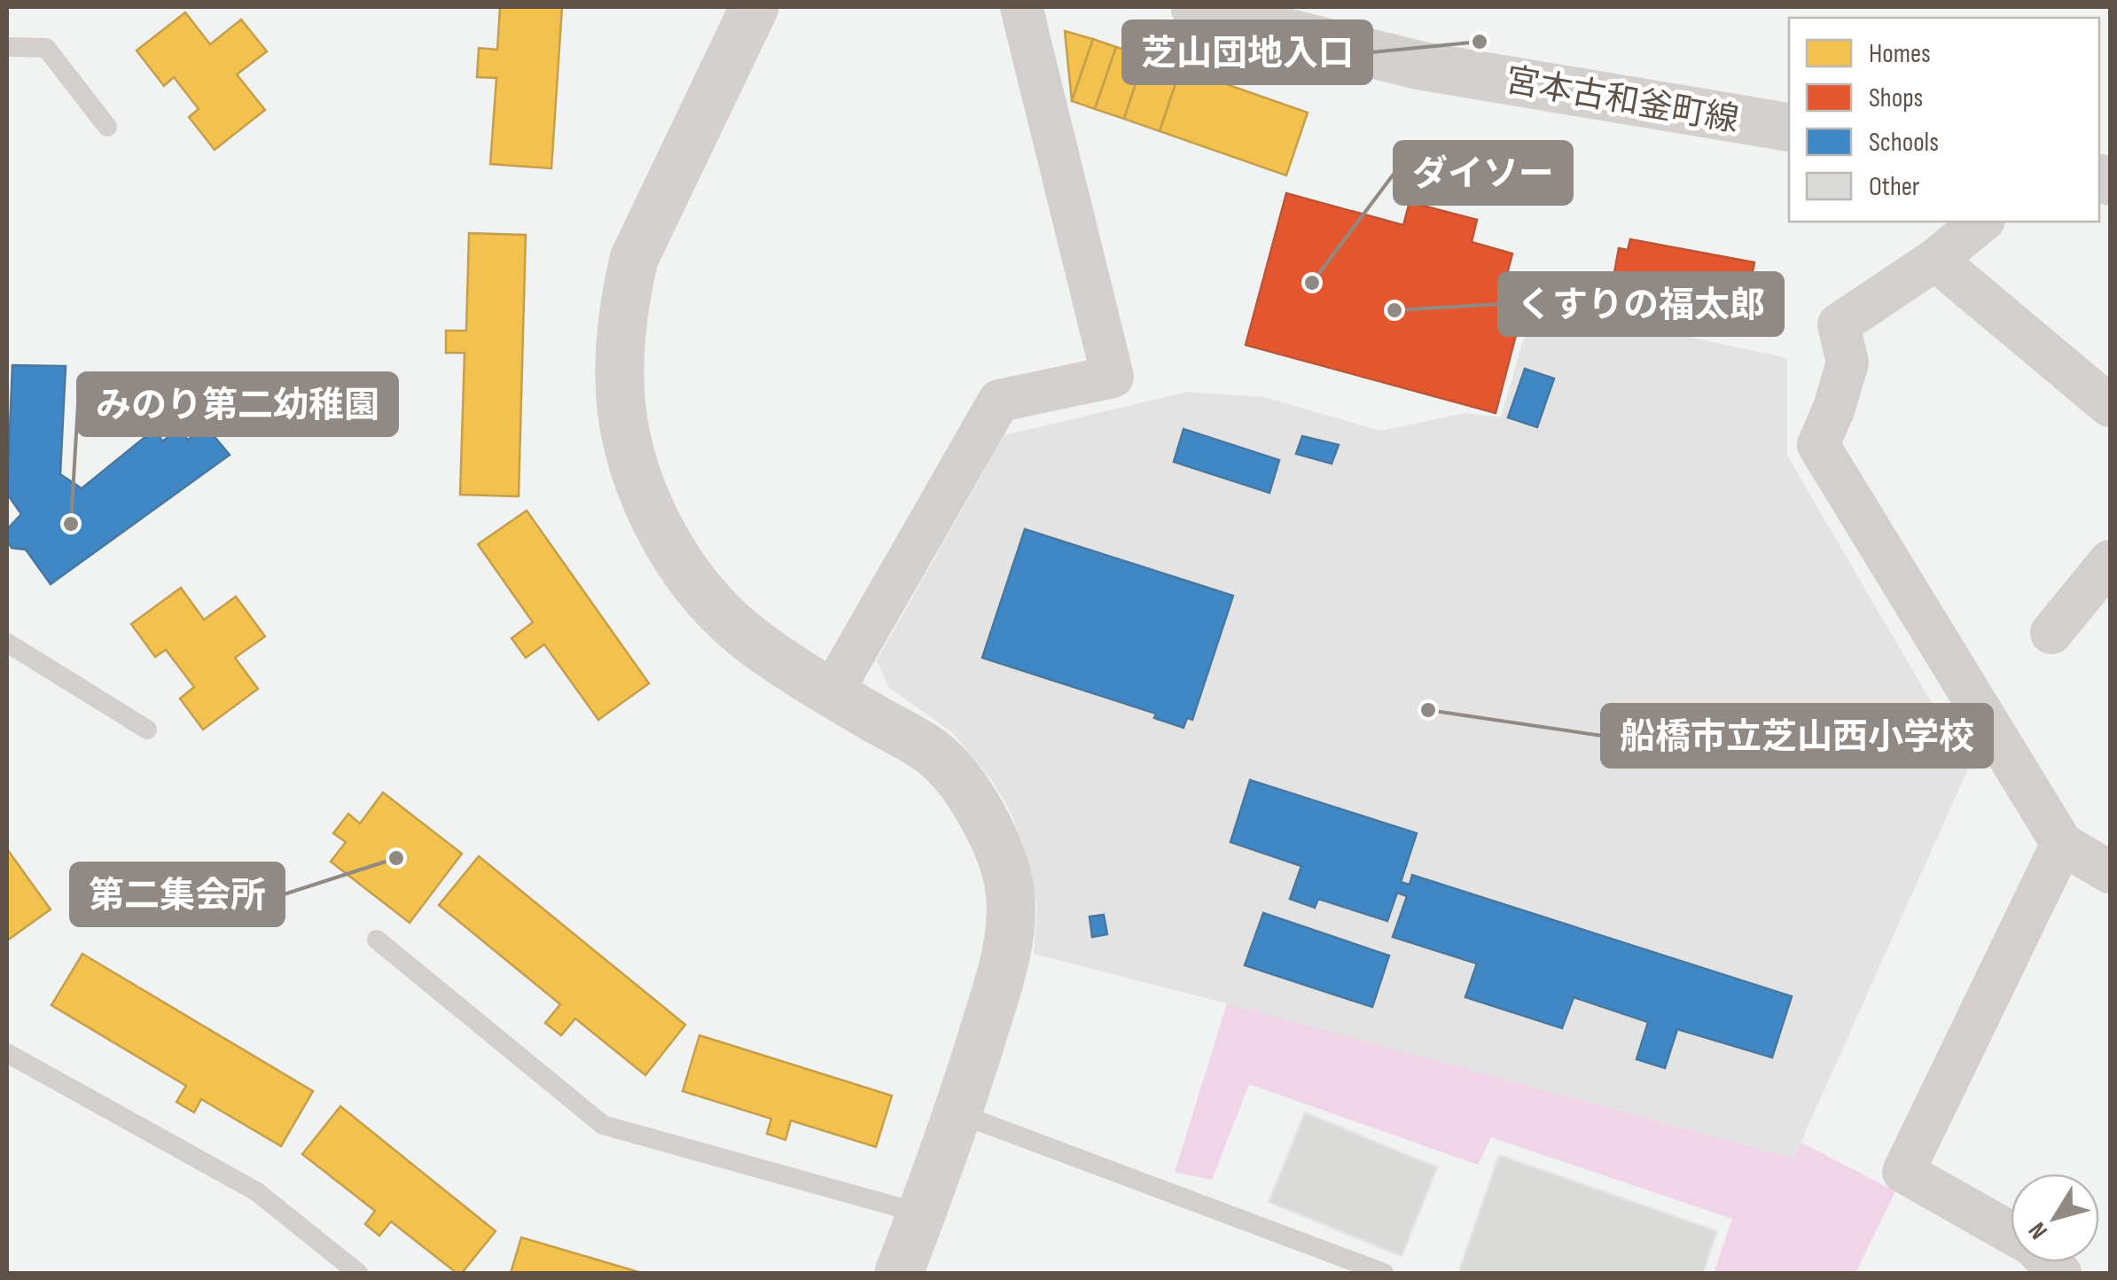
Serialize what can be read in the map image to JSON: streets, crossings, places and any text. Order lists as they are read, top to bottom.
{
  "streets": {
    "street": ["宮本古和釜町線"]
  },
  "places": [
    "芝山団地入口",
    "ダイソー",
    "くすりの福太郎",
    "みのり第二幼稚園",
    "船橋市立芝山西小学校",
    "第二集会所"
  ],
  "legend": [
    "Homes",
    "Shops",
    "Schools",
    "Other"
  ],
  "north": "bottom left"
}
